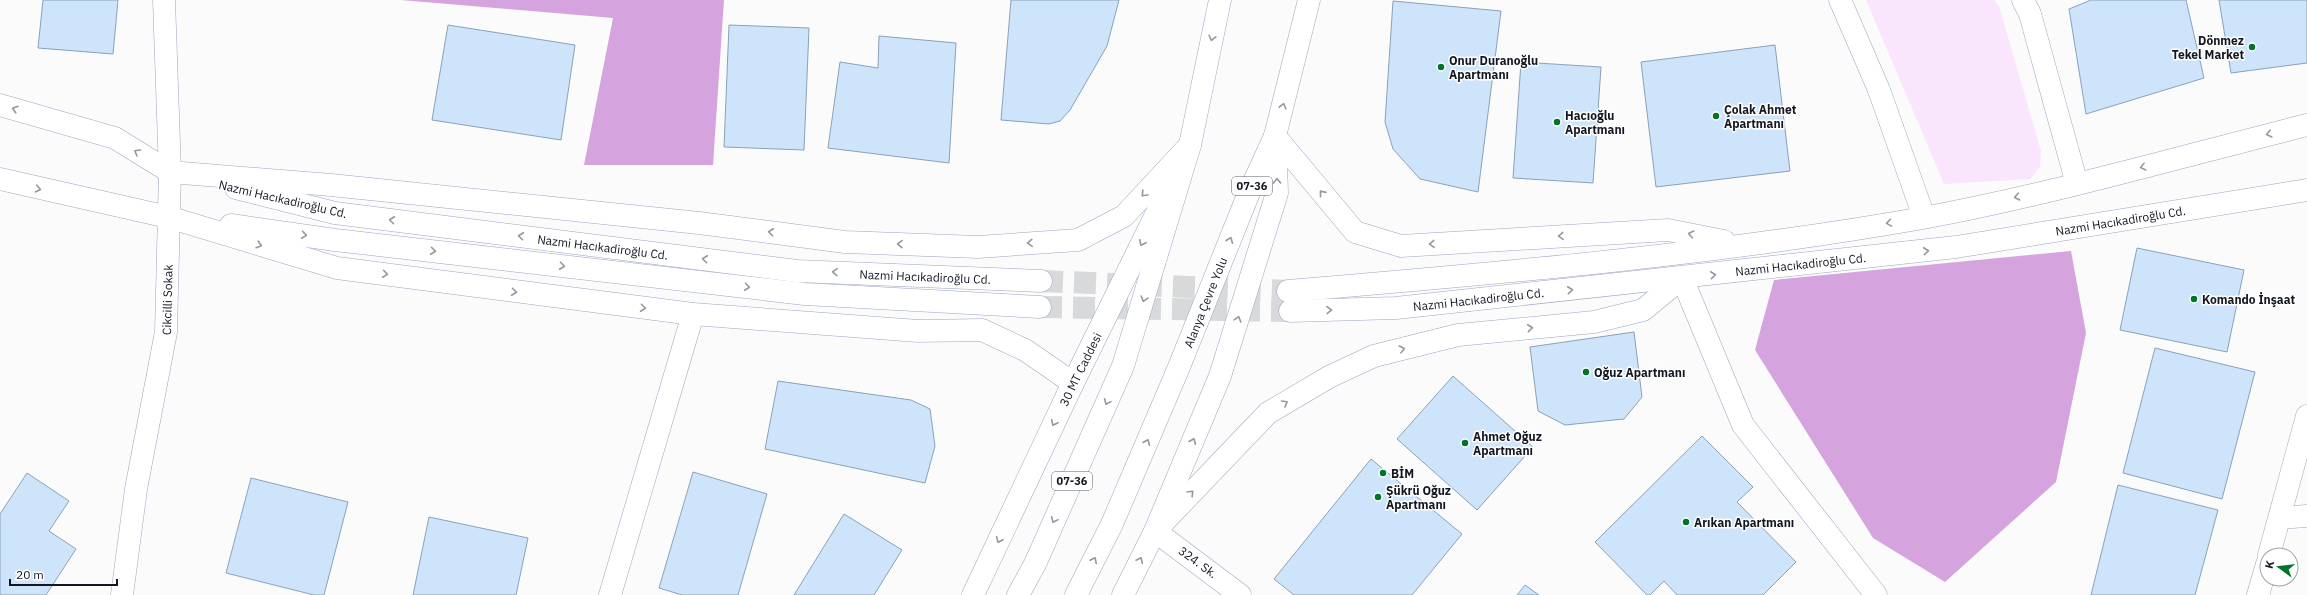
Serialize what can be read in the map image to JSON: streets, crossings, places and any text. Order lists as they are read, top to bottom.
{
  "streets": {
    "main road": [
      "07-36",
      "Nazmi Hacıkadiroğlu Cd.",
      "Cikcilli Sokak",
      "Alanya Çevre Yolu",
      "30 MT Caddesi",
      "324. Sk."
    ]
  },
  "crossings": [
    ["07-36", "30 MT Caddesi"],
    ["Nazmi Hacıkadiroğlu Cd.", "Cikcilli Sokak"],
    ["Nazmi Hacıkadiroğlu Cd.", "Alanya Çevre Yolu"]
  ],
  "places": [
    "Dönmez Tekel Market",
    "Onur Duranoğlu Apartmanı",
    "Çolak Ahmet Apartmanı",
    "Hacıoğlu Apartmanı",
    "Komando İnşaat",
    "Oğuz Apartmanı",
    "Ahmet Oğuz Apartmanı",
    "BİM",
    "Şükrü Oğuz Apartmanı",
    "Arıkan Apartmanı"
  ],
  "scale_bar": "20 m",
  "north": "left"
}
